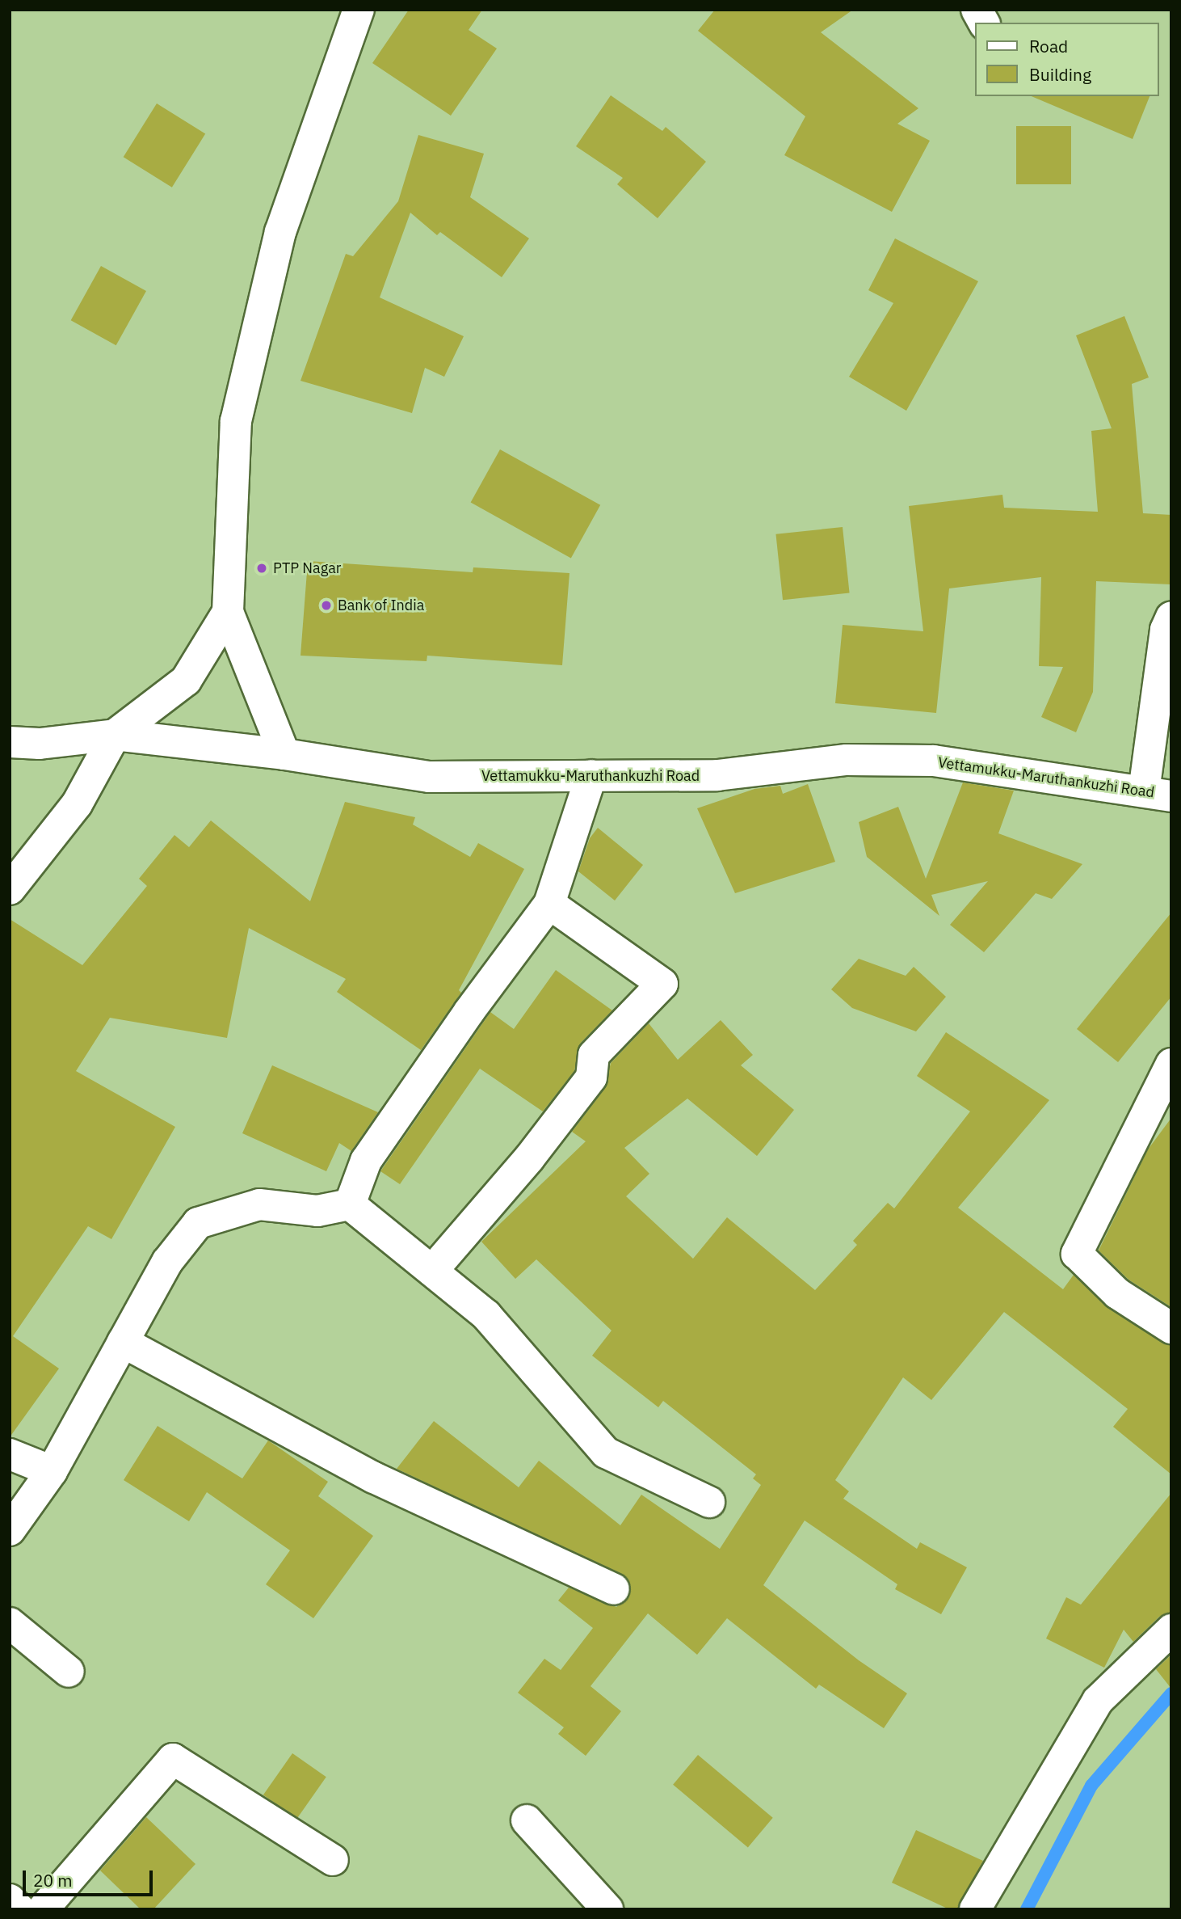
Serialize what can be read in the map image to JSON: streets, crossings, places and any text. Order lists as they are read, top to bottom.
{
  "streets": {
    "street": ["Vettamukku-Maruthankuzhi Road"]
  },
  "places": ["PTP Nagar", "Bank of India"],
  "legend": ["Road", "Building"],
  "scale_bar": "20 m"
}
